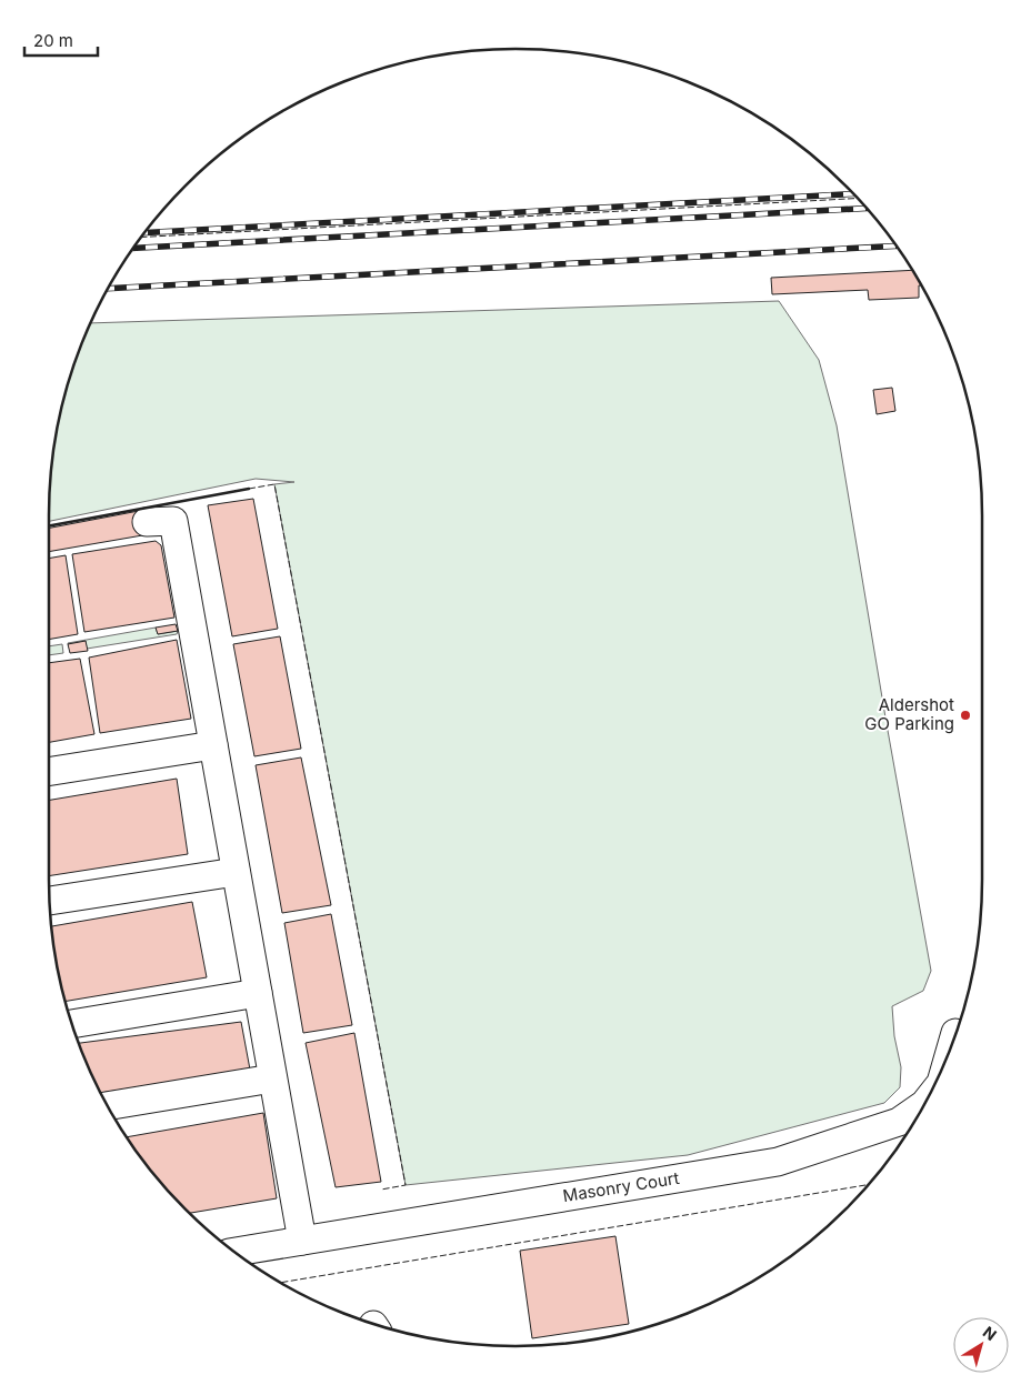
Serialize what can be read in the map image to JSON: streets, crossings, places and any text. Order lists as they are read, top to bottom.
{
  "streets": {
    "street": ["Masonry Court"]
  },
  "places": ["Aldershot GO Parking"],
  "scale_bar": "20 m",
  "north": "top right"
}
